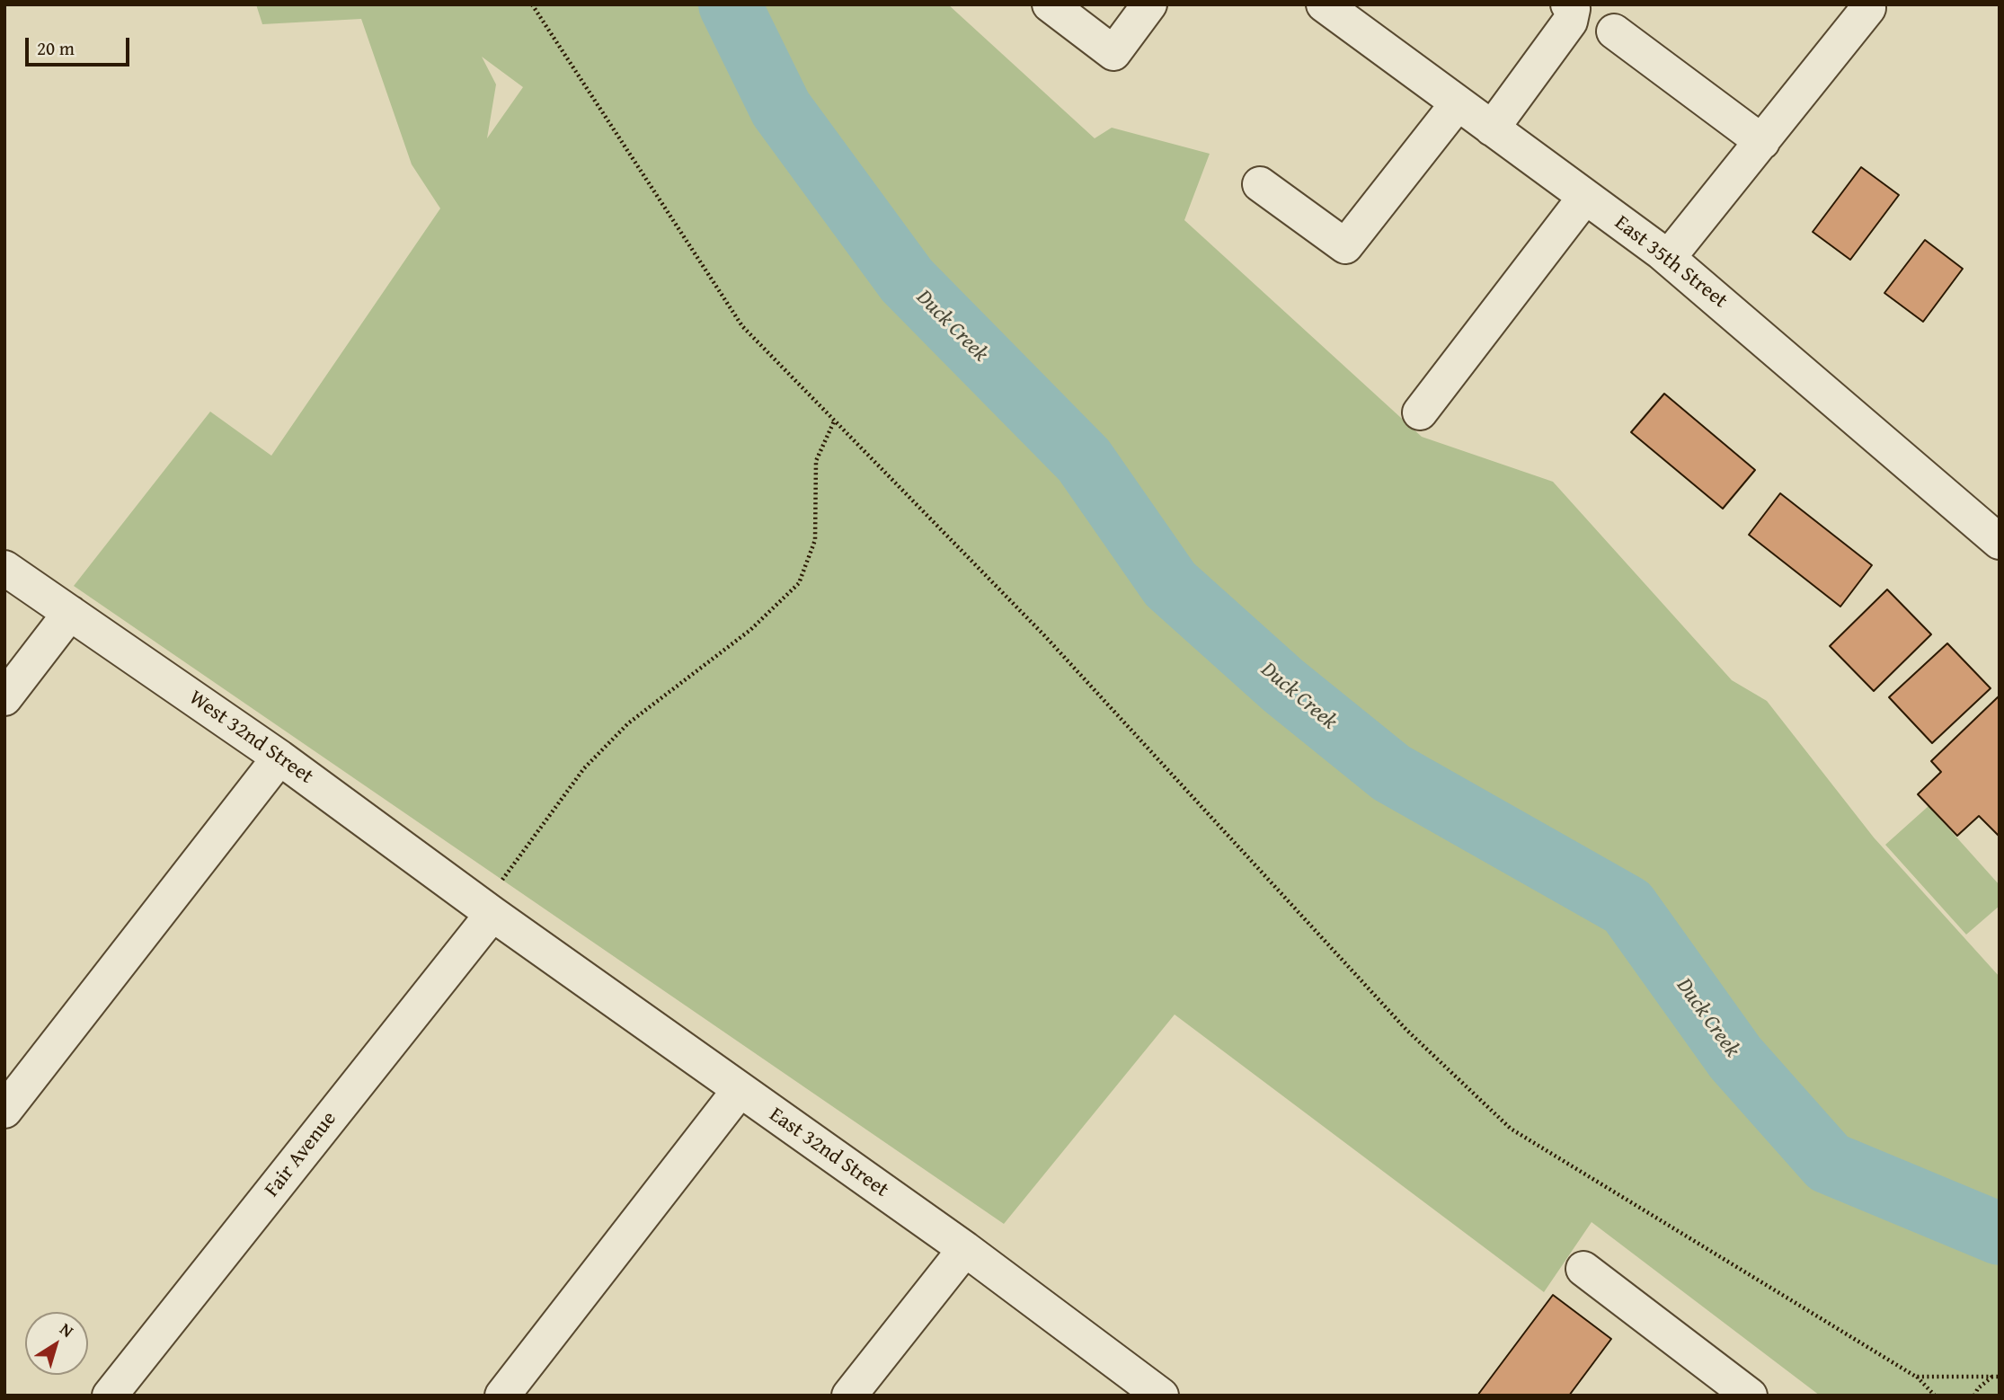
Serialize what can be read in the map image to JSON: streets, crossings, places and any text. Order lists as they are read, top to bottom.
{
  "streets": {
    "street": [
      "East 35th Street",
      "West 32nd Street",
      "East 32nd Street",
      "Fair Avenue"
    ]
  },
  "crossings": [
    ["West 32nd Street", "East 32nd Street"],
    ["West 32nd Street", "Fair Avenue"],
    ["East 32nd Street", "Fair Avenue"]
  ],
  "water": ["Duck Creek"],
  "scale_bar": "20 m",
  "north": "top right"
}
